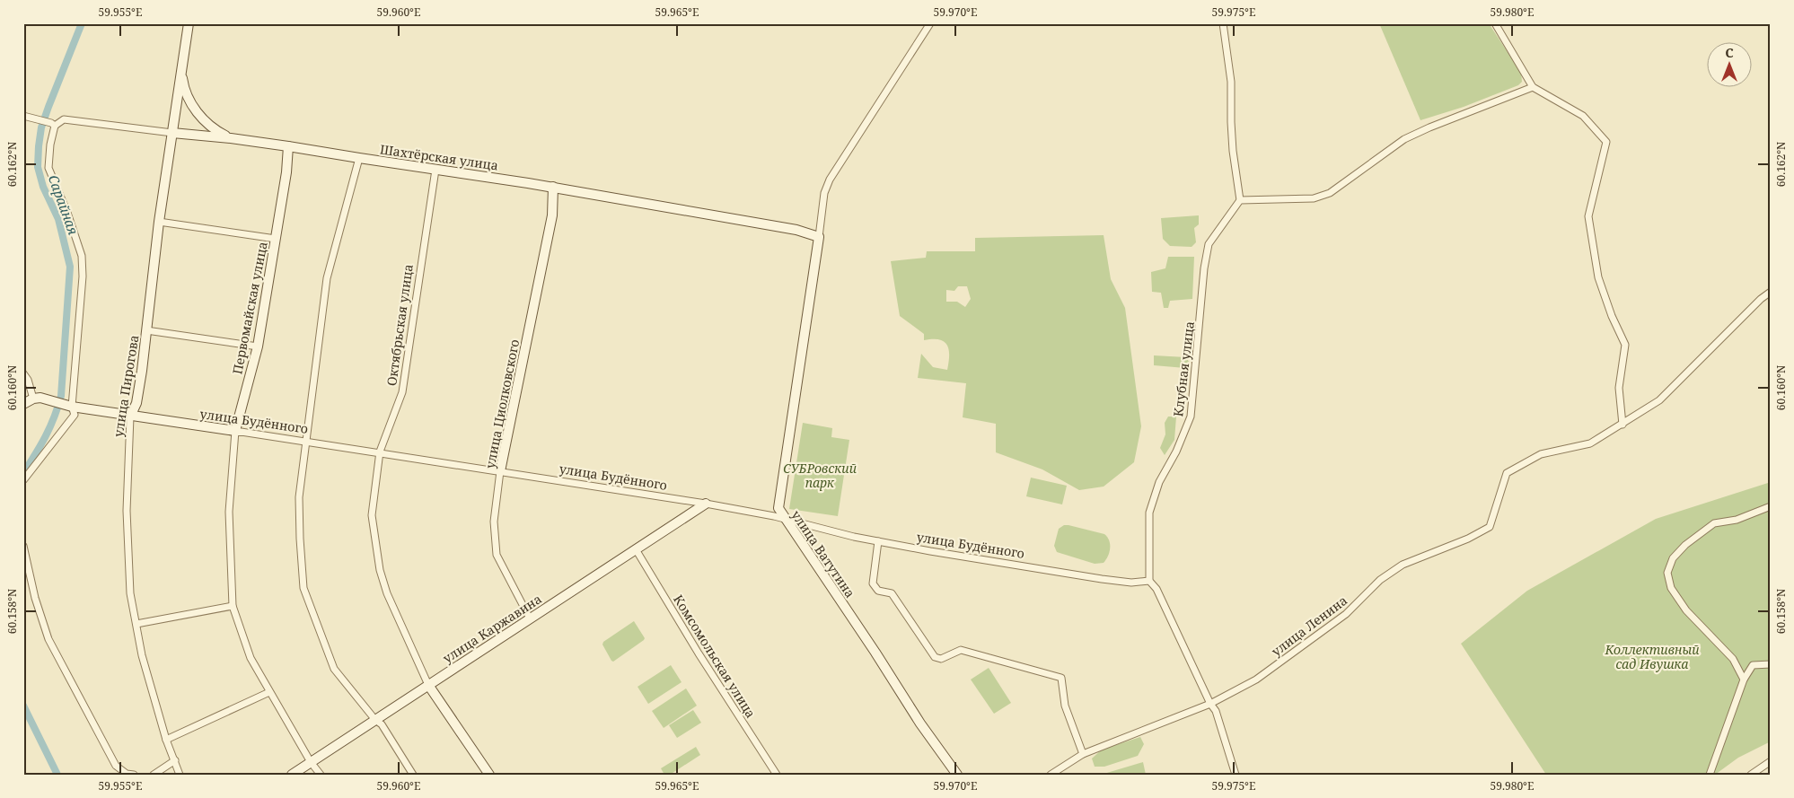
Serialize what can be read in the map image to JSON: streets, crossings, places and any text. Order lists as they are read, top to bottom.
{
  "streets": {
    "street": [
      "Шахтёрская улица",
      "Первомайская улица",
      "Октябрьская улица",
      "Клубная улица",
      "улица Пирогова",
      "улица Циолковского",
      "улица Будённого",
      "улица Ватутина",
      "улица Ленина",
      "улица Каржавина",
      "Комсомольская улица"
    ]
  },
  "crossings": [
    ["Шахтёрская улица", "Первомайская улица"],
    ["Шахтёрская улица", "Октябрьская улица"],
    ["Шахтёрская улица", "улица Пирогова"],
    ["Шахтёрская улица", "улица Циолковского"],
    ["Шахтёрская улица", "улица Ватутина"],
    ["Первомайская улица", "улица Будённого"],
    ["Первомайская улица", "улица Каржавина"],
    ["Октябрьская улица", "улица Будённого"],
    ["Октябрьская улица", "улица Каржавина"],
    ["Клубная улица", "улица Будённого"],
    ["улица Пирогова", "улица Будённого"],
    ["улица Циолковского", "улица Будённого"],
    ["улица Циолковского", "улица Каржавина"],
    ["улица Будённого", "улица Ватутина"],
    ["улица Будённого", "улица Каржавина"],
    ["улица Каржавина", "Комсомольская улица"]
  ],
  "water": ["Сарайная"],
  "parks": ["СУБРовский парк", "Коллективный сад Ивушка"],
  "north": "top",
  "coordinates": [
    "59.955°E",
    "59.960°E",
    "59.965°E",
    "59.970°E",
    "59.975°E",
    "59.980°E",
    "60.162°N",
    "60.160°N",
    "60.158°N"
  ]
}
